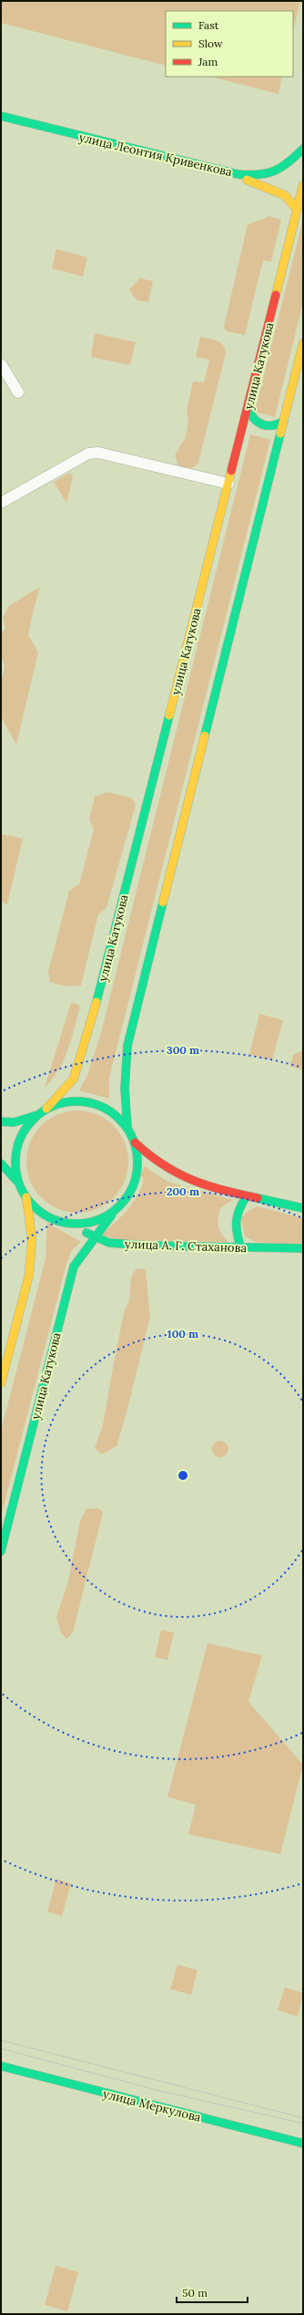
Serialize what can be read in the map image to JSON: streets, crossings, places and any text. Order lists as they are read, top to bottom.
{
  "streets": {
    "main road": [
      "улица Леонтия Кривенкова",
      "улица Катукова",
      "улица А. Г. Стаханова",
      "улица Меркулова"
    ]
  },
  "crossings": [
    ["улица Катукова", "улица А. Г. Стаханова"]
  ],
  "legend": ["Fast", "Slow", "Jam"],
  "scale_bar": "50 m",
  "rings": ["300 m", "200 m", "100 m"]
}
